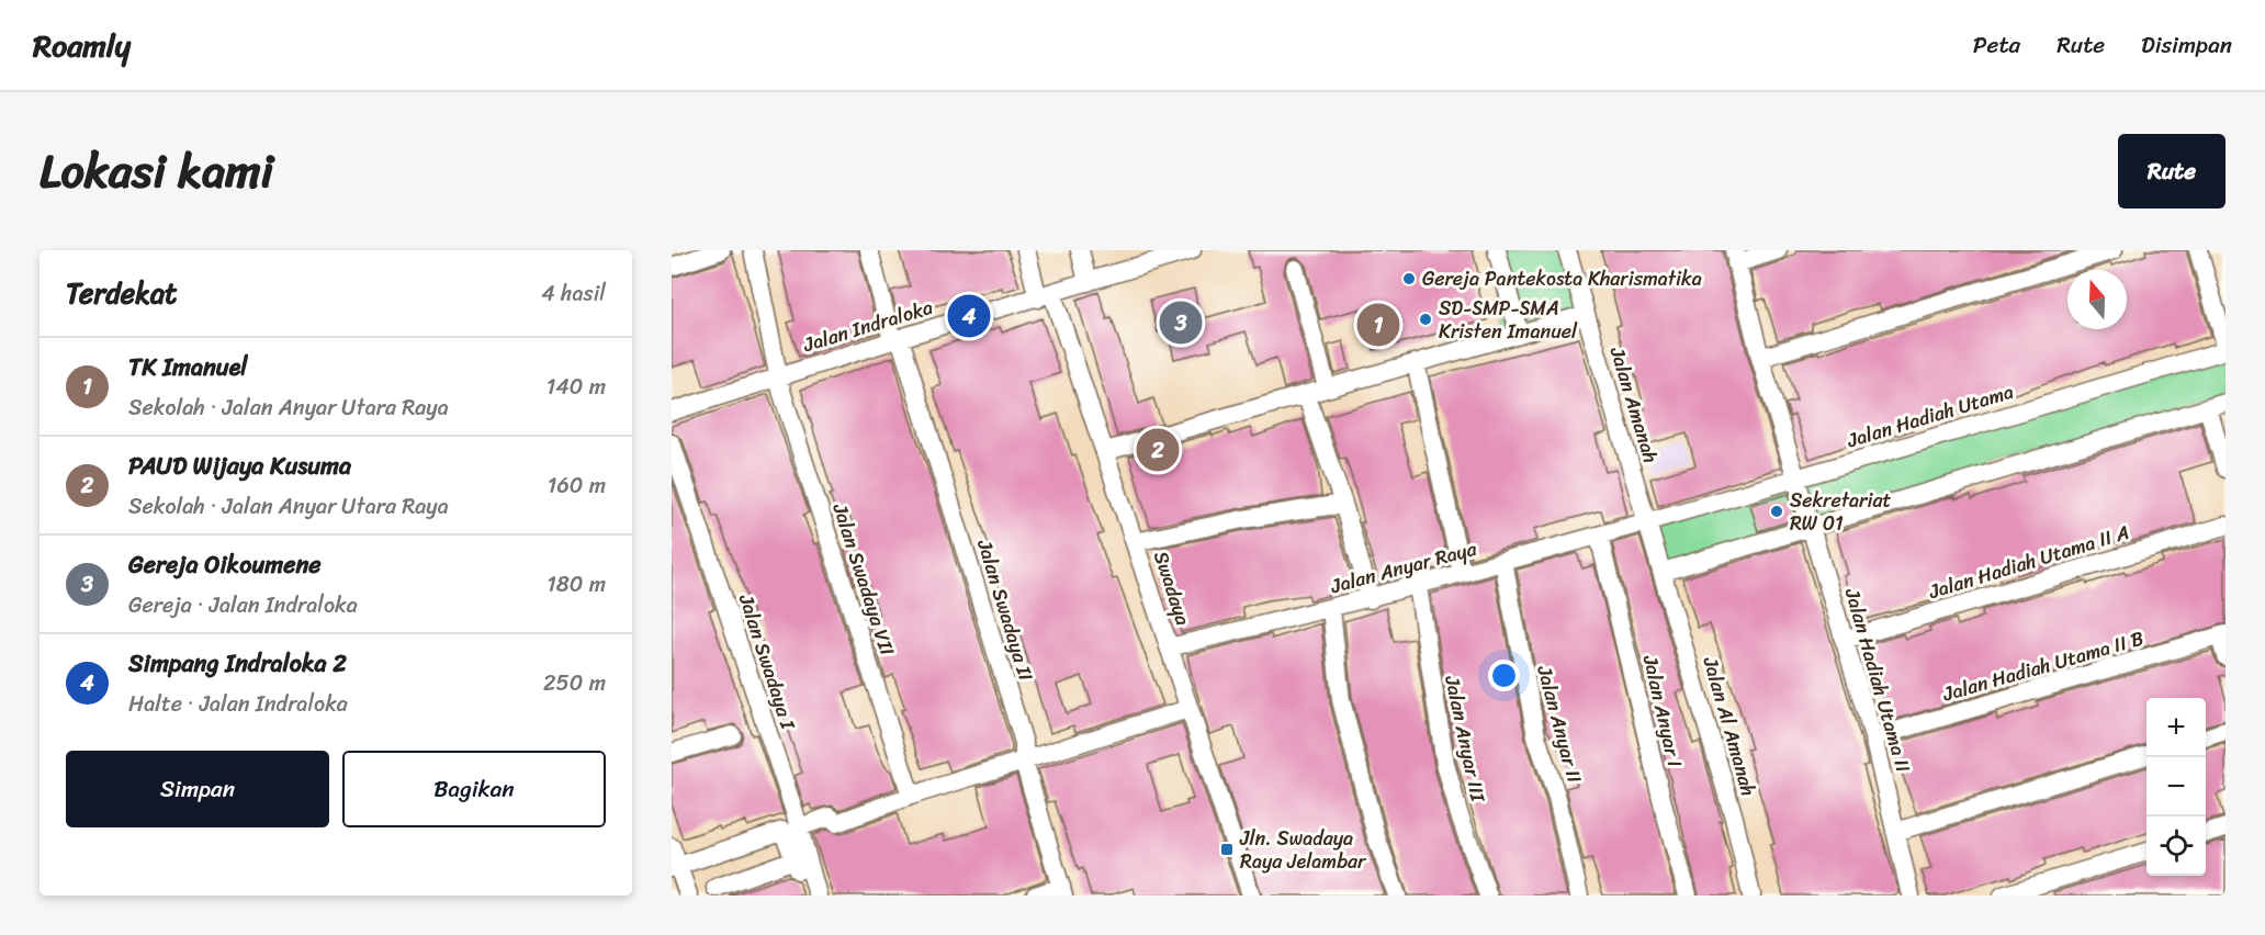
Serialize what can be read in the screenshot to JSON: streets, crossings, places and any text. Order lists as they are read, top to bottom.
{
  "streets": {
    "street": [
      "Jalan Indraloka",
      "Jalan Amanah",
      "Jalan Hadiah Utama",
      "Jalan Hadiah Utama II A",
      "Jalan Anyar Raya",
      "Jalan Swadaya VII",
      "Swadaya",
      "Jalan Swadaya II",
      "Jalan Swadaya I",
      "Jalan Hadiah Utama II B",
      "Jalan Hadiah Utama II",
      "Jalan Anyar I",
      "Jalan Anyar II",
      "Jalan Al Amanah",
      "Jalan Anyar III"
    ]
  },
  "crossings": [
    ["Jalan Indraloka", "Jalan Swadaya VII"],
    ["Jalan Indraloka", "Swadaya"],
    ["Jalan Indraloka", "Jalan Swadaya II"],
    ["Jalan Amanah", "Jalan Hadiah Utama"],
    ["Jalan Amanah", "Jalan Anyar Raya"],
    ["Jalan Amanah", "Jalan Al Amanah"],
    ["Jalan Hadiah Utama", "Jalan Anyar Raya"],
    ["Jalan Hadiah Utama", "Jalan Hadiah Utama II"],
    ["Jalan Hadiah Utama II A", "Jalan Hadiah Utama II"],
    ["Jalan Anyar Raya", "Swadaya"],
    ["Jalan Anyar Raya", "Jalan Anyar I"],
    ["Jalan Anyar Raya", "Jalan Anyar II"],
    ["Jalan Anyar Raya", "Jalan Anyar III"],
    ["Jalan Hadiah Utama II B", "Jalan Hadiah Utama II"]
  ],
  "places": {
    "other": ["Gereja Pantekosta Kharismatika", "SD-SMP-SMA Kristen Imanuel", "Sekretariat RW 01"],
    "transit": ["Jln. Swadaya Raya Jelambar"]
  },
  "north": "top",
  "page": {
    "header": "Roamly",
    "nav": ["Peta", "Rute", "Disimpan"],
    "title": "Lokasi kami",
    "buttons": [
      "Rute",
      ["Simpan", "Bagikan"]
    ],
    "heading": ["Terdekat", "4 hasil"],
    "pins": [
      "4",
      "3",
      "1",
      "2"
    ],
    "list": [
      {
        "mark": "1",
        "name": "TK Imanuel",
        "note": "Sekolah · Jalan Anyar Utara Raya",
        "value": "140 m"
      },
      {
        "mark": "2",
        "name": "PAUD Wijaya Kusuma",
        "note": "Sekolah · Jalan Anyar Utara Raya",
        "value": "160 m"
      },
      {
        "mark": "3",
        "name": "Gereja Oikoumene",
        "note": "Gereja · Jalan Indraloka",
        "value": "180 m"
      },
      {
        "mark": "4",
        "name": "Simpang Indraloka 2",
        "note": "Halte · Jalan Indraloka",
        "value": "250 m"
      }
    ],
    "map_buttons": ["+", "−"]
  }
}
